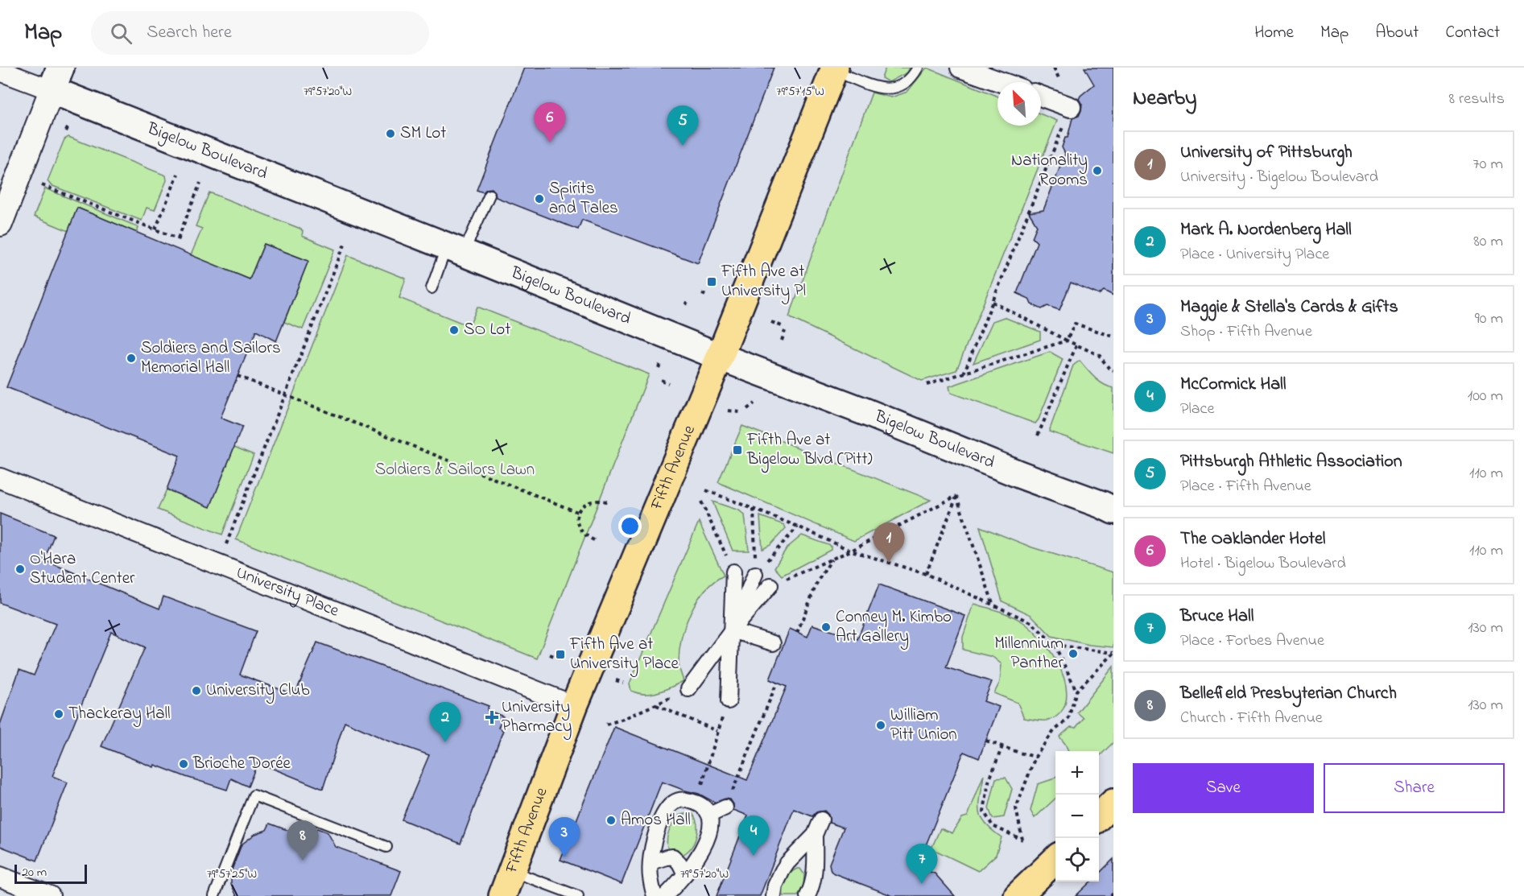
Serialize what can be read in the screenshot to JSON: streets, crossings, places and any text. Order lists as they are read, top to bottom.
{
  "streets": {
    "highway": ["Fifth Avenue"],
    "main road": ["Bigelow Boulevard"],
    "street": ["University Place"]
  },
  "crossings": [
    ["Bigelow Boulevard", "Fifth Avenue"],
    ["Fifth Avenue", "University Place"]
  ],
  "parks": ["Soldiers & Sailors Lawn"],
  "places": {
    "other": [
      "SM Lot",
      "Nationality Rooms",
      "Spirits and Tales",
      "SO Lot",
      "Soldiers and Sailors Memorial Hall",
      "O'Hara Student Center",
      "Conney M. Kimbo Art Gallery",
      "Millennium Panther",
      "University Club",
      "Thackeray Hall",
      "William Pitt Union",
      "Brioche Dorée",
      "Amos Hall"
    ],
    "transit": ["Fifth Ave at University Pl", "Fifth Ave at Bigelow Blvd (Pitt)", "Fifth Ave at University Place"],
    "health": ["University Pharmacy"]
  },
  "scale_bar": "20 m",
  "north": "top left",
  "page": {
    "header": "Map",
    "search": "Search here",
    "nav": [
      "Home",
      "Map",
      "About",
      "Contact"
    ],
    "heading": ["Nearby", "8 results"],
    "pins": [
      "6",
      "5",
      "1",
      "2",
      "4",
      "3",
      "8",
      "7"
    ],
    "list": [
      {
        "mark": "1",
        "name": "University of Pittsburgh",
        "note": "University · Bigelow Boulevard",
        "value": "70 m"
      },
      {
        "mark": "2",
        "name": "Mark A. Nordenberg Hall",
        "note": "Place · University Place",
        "value": "80 m"
      },
      {
        "mark": "3",
        "name": "Maggie & Stella's Cards & Gifts",
        "note": "Shop · Fifth Avenue",
        "value": "90 m"
      },
      {
        "mark": "4",
        "name": "McCormick Hall",
        "note": "Place",
        "value": "100 m"
      },
      {
        "mark": "5",
        "name": "Pittsburgh Athletic Association",
        "note": "Place · Fifth Avenue",
        "value": "110 m"
      },
      {
        "mark": "6",
        "name": "The Oaklander Hotel",
        "note": "Hotel · Bigelow Boulevard",
        "value": "110 m"
      },
      {
        "mark": "7",
        "name": "Bruce Hall",
        "note": "Place · Forbes Avenue",
        "value": "130 m"
      },
      {
        "mark": "8",
        "name": "Bellefield Presbyterian Church",
        "note": "Church · Fifth Avenue",
        "value": "130 m"
      }
    ],
    "buttons": ["Save", "Share"],
    "map_buttons": ["+", "−"],
    "scale": "20 m"
  },
  "coordinates": ["79°57'20\"W", "79°57'15\"W", "79°57'25\"W"]
}
